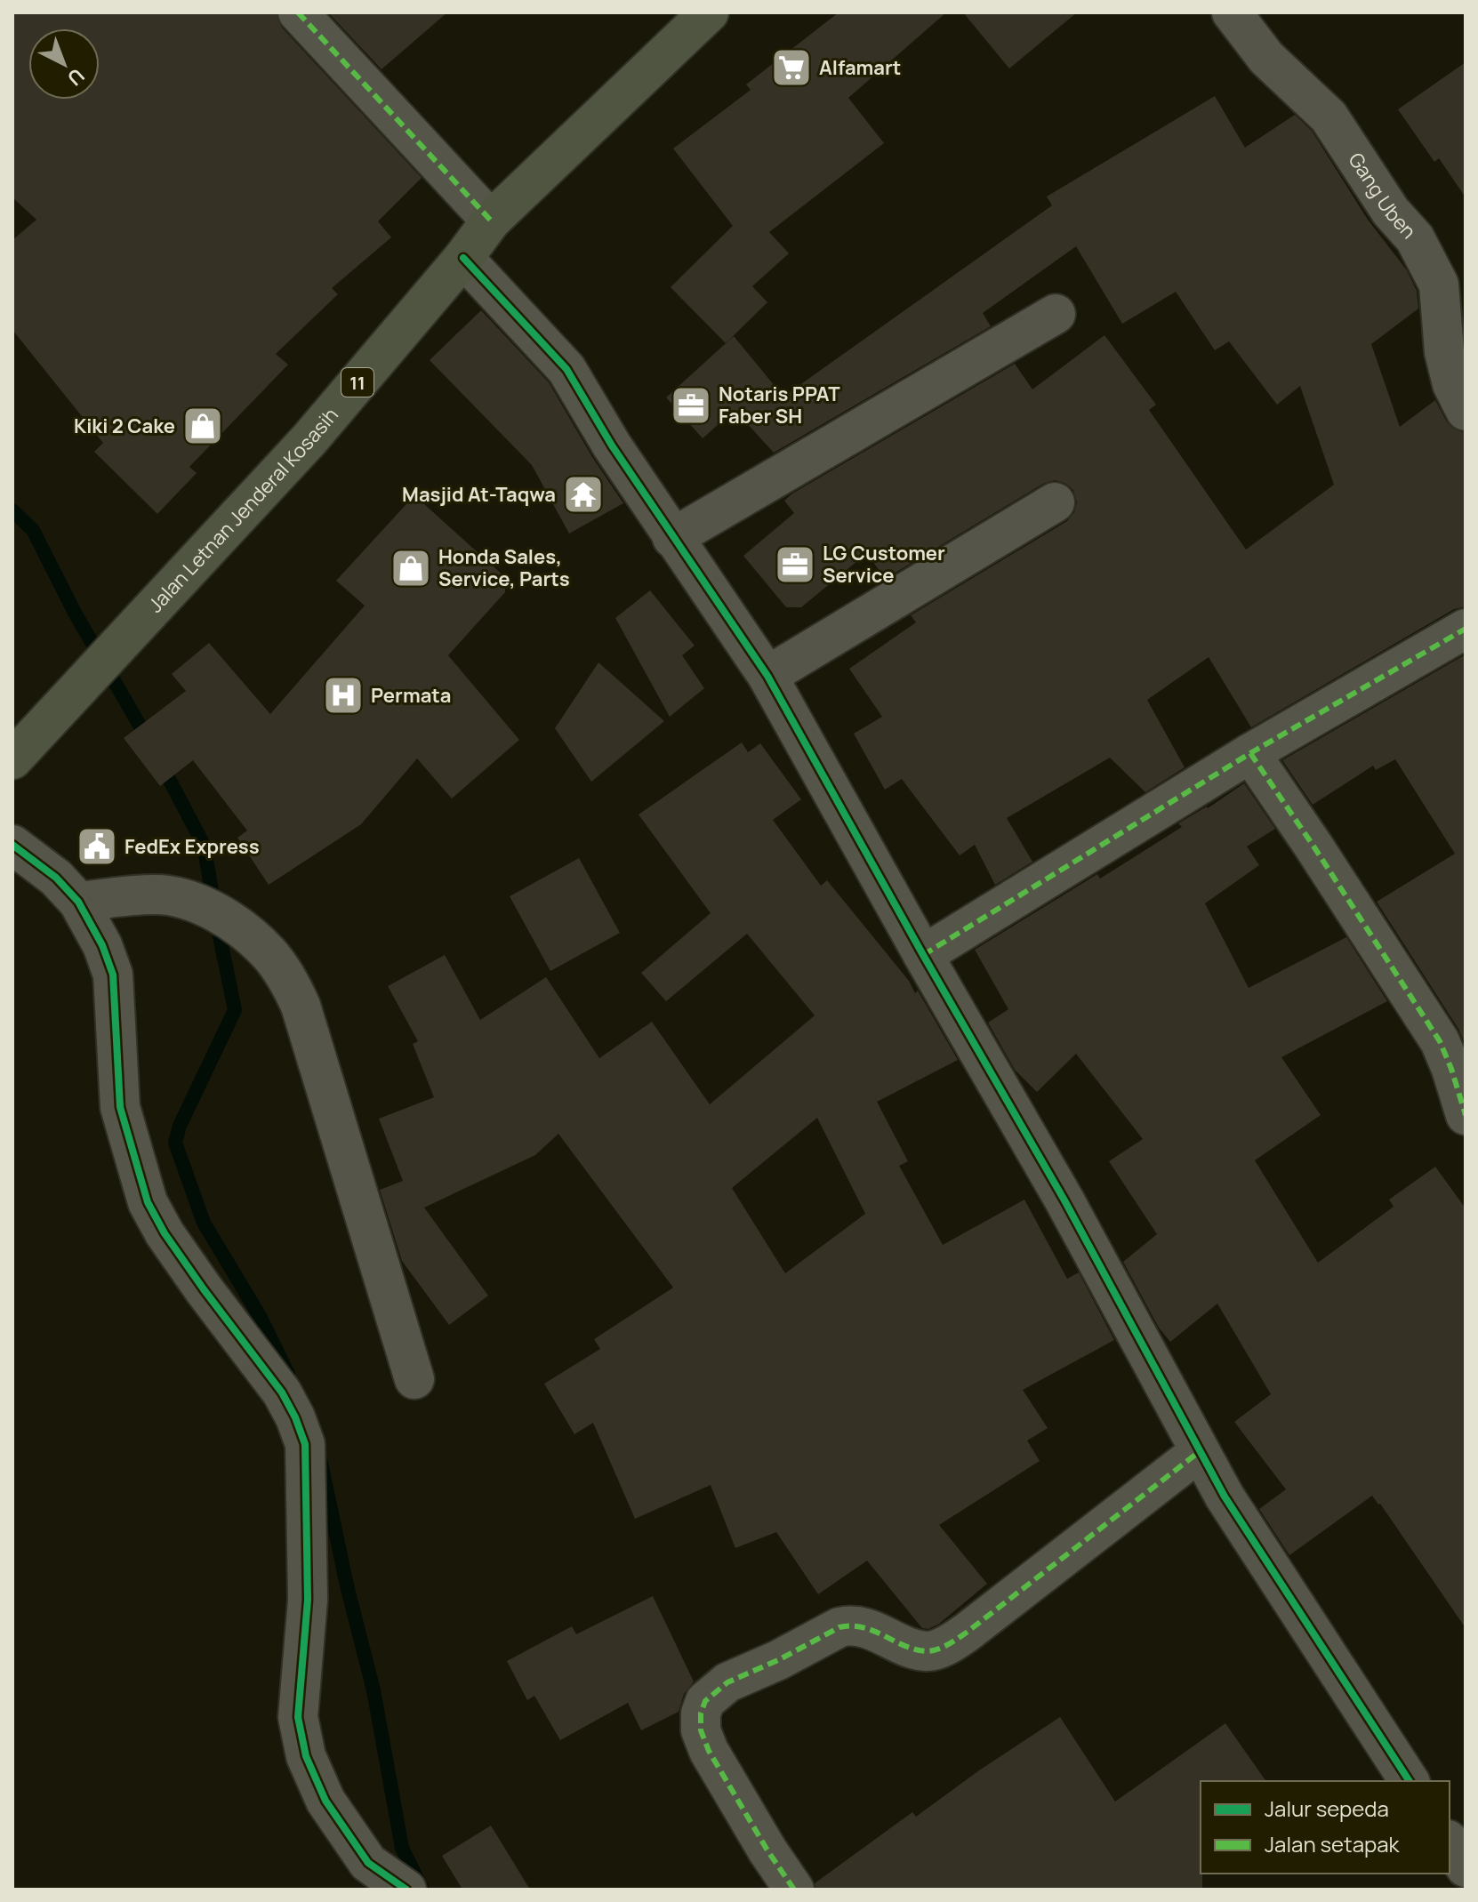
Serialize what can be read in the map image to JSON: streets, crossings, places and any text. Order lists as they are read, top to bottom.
{
  "streets": {
    "highway": ["11", "Jalan Letnan Jenderal Kosasih"],
    "street": ["Gang Uben"]
  },
  "places": {
    "supermarket": ["Alfamart"],
    "office": ["Notaris PPAT Faber SH", "LG Customer Service"],
    "shop": ["Kiki 2 Cake", "Honda Sales, Service, Parts"],
    "temple": ["Masjid At-Taqwa"],
    "hospital": ["Permata"],
    "public building": ["FedEx Express"]
  },
  "legend": ["Jalur sepeda", "Jalan setapak"],
  "north": "bottom right"
}
